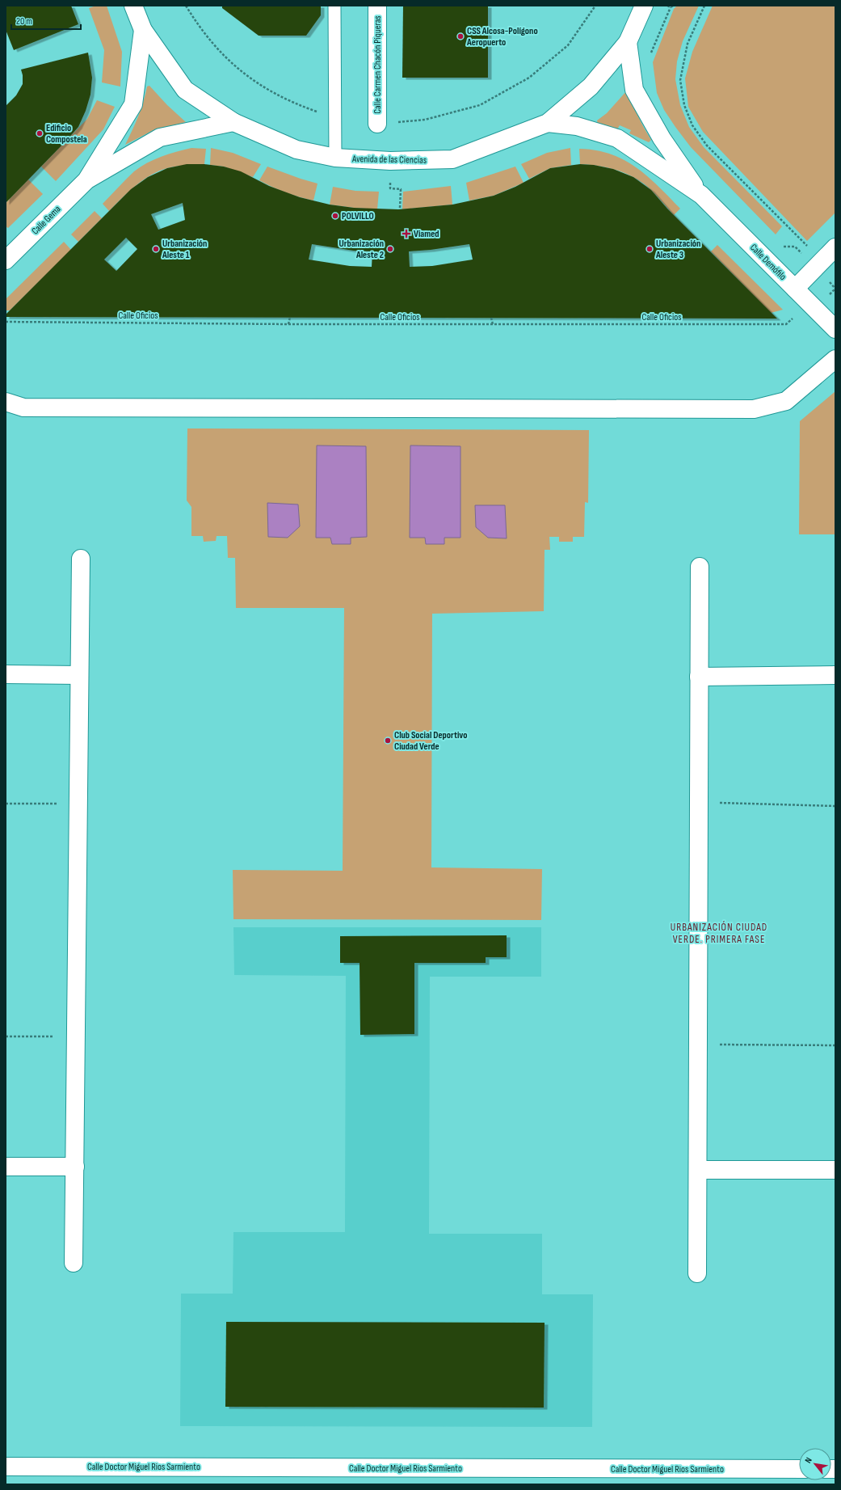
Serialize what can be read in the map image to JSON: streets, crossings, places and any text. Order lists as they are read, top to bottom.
{
  "streets": {
    "street": [
      "Calle Carmen Chacón Piqueras",
      "Avenida de las Ciencias",
      "Calle Gema",
      "Calle Demófilo",
      "Calle Doctor Miguel Rios Sarmiento"
    ],
    "path": ["Calle Oficios"]
  },
  "districts": ["URBANIZACIÓN CIUDAD VERDE. PRIMERA FASE"],
  "places": {
    "other": [
      "CSS Alcosa-Polígono Aeropuerto",
      "Edificio Compostela",
      "POLVILLO",
      "Urbanización Aleste 1",
      "Urbanización Aleste 2",
      "Urbanización Aleste 3",
      "Club Social Deportivo Ciudad Verde"
    ],
    "health": ["Viamed"]
  },
  "scale_bar": "20 m",
  "north": "top left"
}
